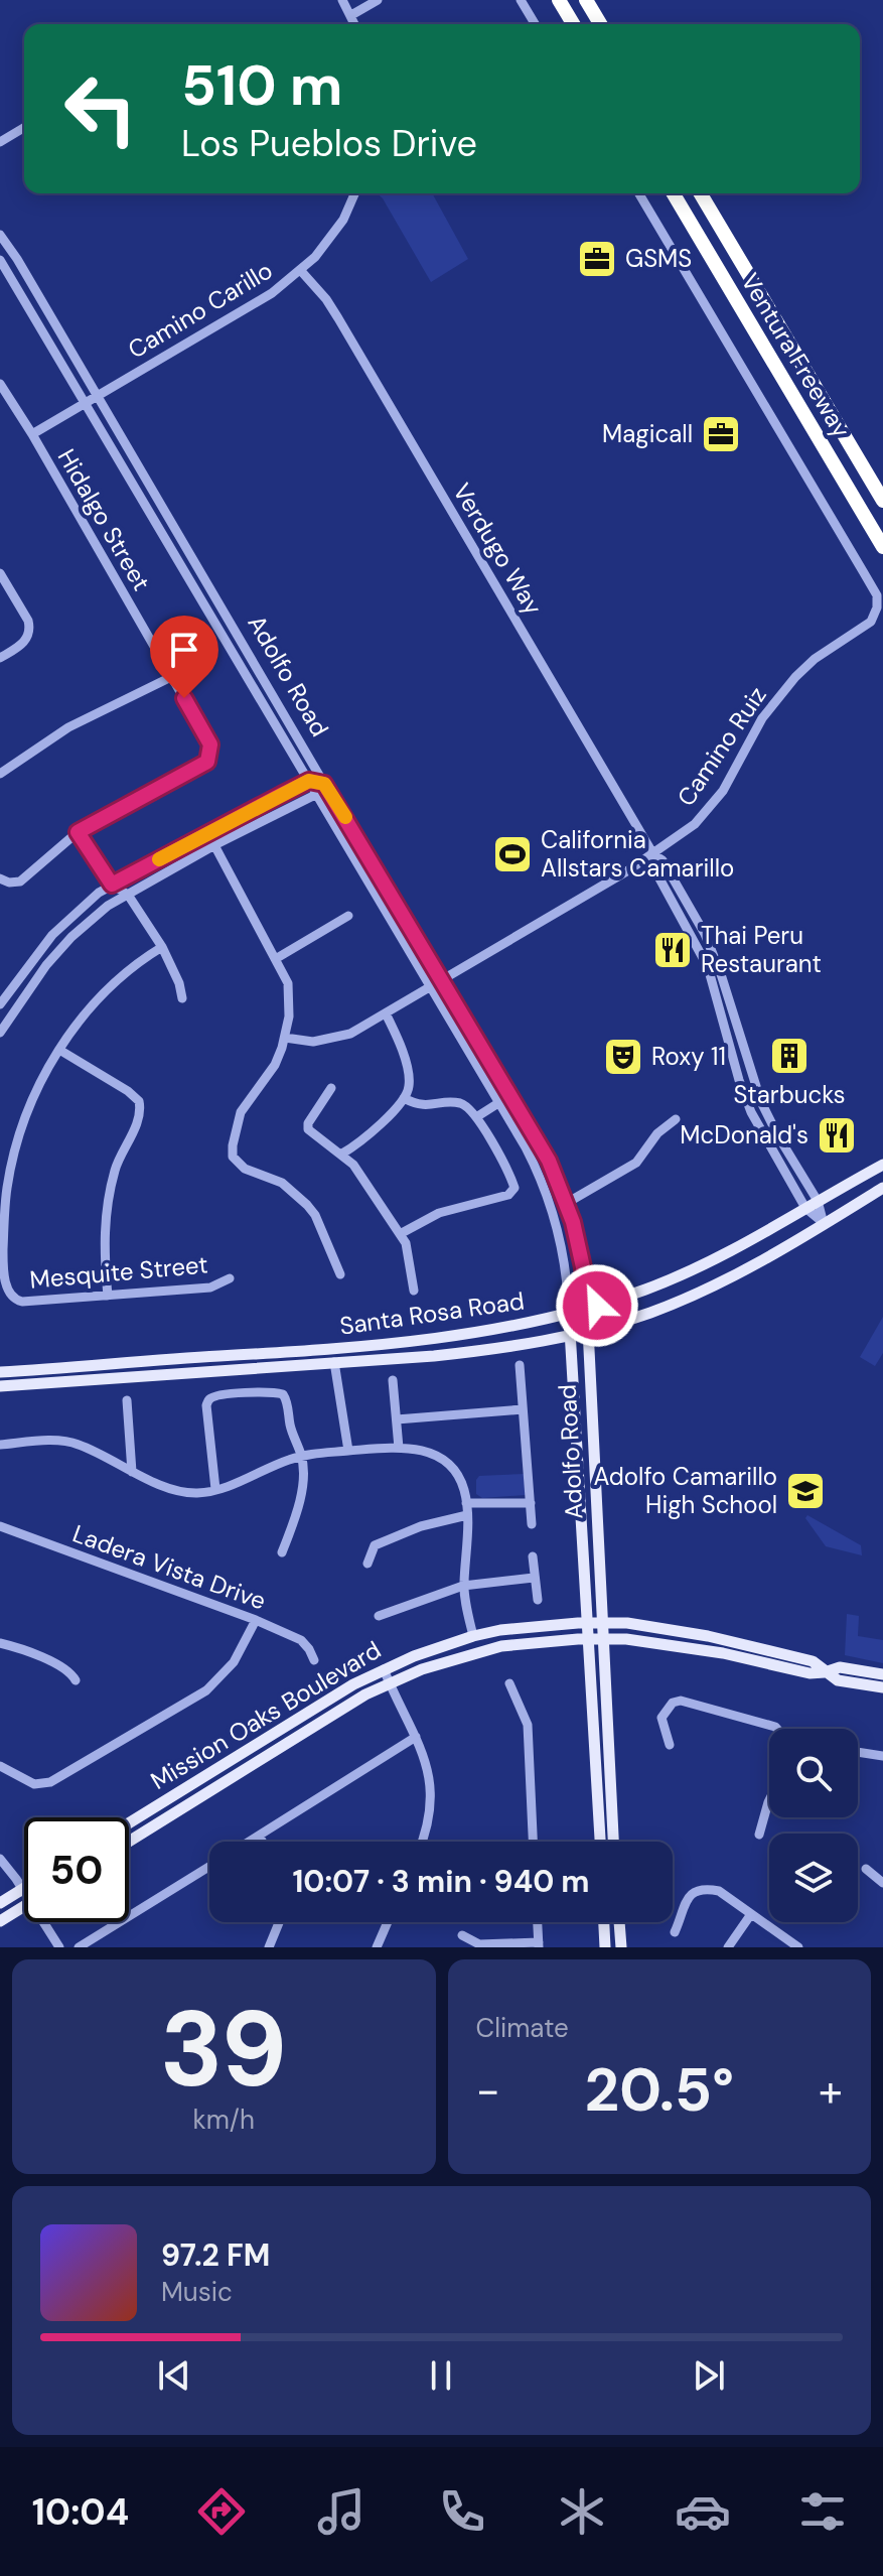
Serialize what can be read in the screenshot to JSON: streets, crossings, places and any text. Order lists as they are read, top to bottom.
{
  "streets": {
    "highway": ["Ventura Freeway"],
    "main road": ["Adolfo Road", "Santa Rosa Road", "Mission Oaks Boulevard"],
    "street": [
      "Camino Carillo",
      "Hidalgo Street",
      "Verdugo Way",
      "Camino Ruiz",
      "Mesquite Street",
      "Ladera Vista Drive"
    ]
  },
  "crossings": [
    ["Camino Carillo", "Hidalgo Street"],
    ["Camino Carillo", "Verdugo Way"],
    ["Camino Carillo", "Adolfo Road"],
    ["Verdugo Way", "Camino Ruiz"],
    ["Verdugo Way", "Santa Rosa Road"],
    ["Adolfo Road", "Camino Ruiz"],
    ["Adolfo Road", "Santa Rosa Road"],
    ["Adolfo Road", "Mission Oaks Boulevard"]
  ],
  "places": {
    "office": ["GSMS", "Magicall"],
    "sports": ["California Allstars Camarillo"],
    "restaurant": ["Thai Peru Restaurant", "McDonald's"],
    "building": ["Starbucks"],
    "theatre": ["Roxy 11"],
    "school or university": ["Adolfo Camarillo High School"]
  },
  "page": {
    "turn": ["510 m", "Los Pueblos Drive"],
    "limit": "50",
    "trip": "10:07 · 3 min · 940 m",
    "tile": [
      ["39", "km/h"],
      "Climate"
    ],
    "heat": ["−", "20.5°", "+"],
    "song": ["97.2 FM", "Music"],
    "tabs": "10:04"
  }
}
